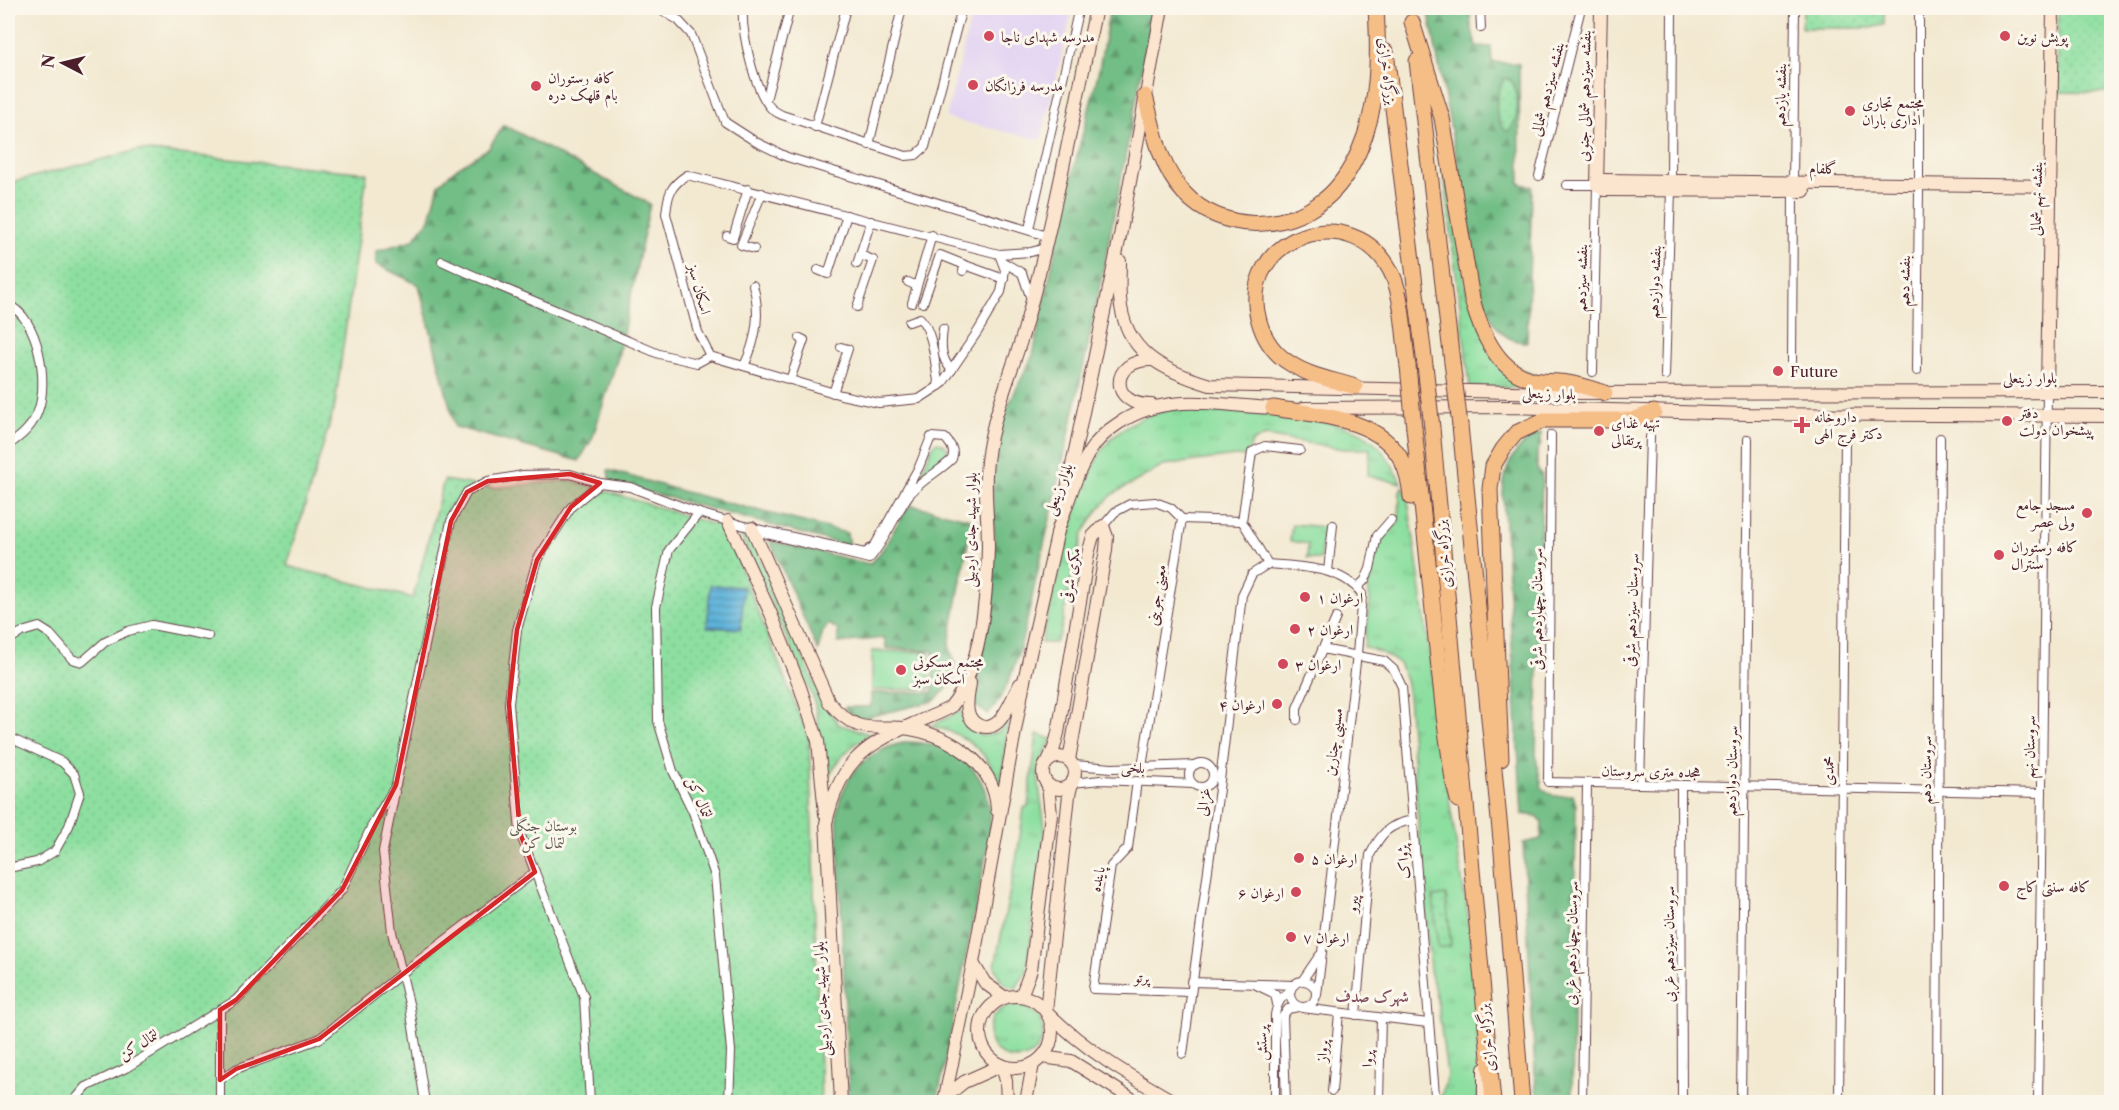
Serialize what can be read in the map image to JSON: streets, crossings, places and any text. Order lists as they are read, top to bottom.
{
  "streets": {
    "highway": ["بزرگراه خرازی"],
    "main road": [
      "بنفشه سیزدهم شمالی جنوبی",
      "گلفام",
      "بنفشه نهم شمالی",
      "بلوار زینعلی",
      "بلوار شهید جدی اردبیلی",
      "مکری شرقی"
    ],
    "street": [
      "بنفشه سیزدهم شمالی",
      "بنفشه یازدهم",
      "بنفشه سیزدهم",
      "بنفشه دهم",
      "بنفشه دوازدهم",
      "اسکان سبز",
      "معینی جوینی",
      "سروستان چهاردهم شرقی",
      "سروستان سیزدهم شرقی",
      "مسیبی چناربن",
      "سروستان نهم",
      "بلخی",
      "سروستان دهم",
      "هجده متری سروستان",
      "سروستان دوازدهم",
      "محمدی",
      "لتمال کن",
      "غزالی",
      "پژواک",
      "پاینده",
      "پیرو",
      "سروستان چهاردهم غربی",
      "سروستان سیزدهم غربی",
      "پرتو",
      "پرستش",
      "پرواز",
      "پروا"
    ]
  },
  "crossings": [
    ["بنفشه یازدهم", "گلفام"],
    ["بنفشه سیزدهم شمالی جنوبی", "گلفام"],
    ["بنفشه سیزدهم شمالی جنوبی", "بنفشه سیزدهم"],
    ["گلفام", "بنفشه نهم شمالی"],
    ["گلفام", "بنفشه سیزدهم"],
    ["گلفام", "بنفشه دهم"],
    ["گلفام", "بنفشه دوازدهم"],
    ["بنفشه نهم شمالی", "بلوار زینعلی"],
    ["بنفشه نهم شمالی", "سروستان نهم"],
    ["اسکان سبز", "بلوار شهید جدی اردبیلی"],
    ["بلوار زینعلی", "سروستان نهم"],
    ["مکری شرقی", "بلخی"],
    ["معینی جوینی", "بلخی"],
    ["سروستان چهاردهم شرقی", "هجده متری سروستان"],
    ["سروستان سیزدهم شرقی", "هجده متری سروستان"],
    ["مسیبی چناربن", "پژواک"],
    ["مسیبی چناربن", "پرستش"],
    ["سروستان نهم", "هجده متری سروستان"],
    ["بلخی", "غزالی"],
    ["بلخی", "پاینده"],
    ["سروستان دهم", "هجده متری سروستان"],
    ["هجده متری سروستان", "سروستان دوازدهم"],
    ["هجده متری سروستان", "محمدی"],
    ["هجده متری سروستان", "سروستان چهاردهم غربی"],
    ["هجده متری سروستان", "سروستان سیزدهم غربی"],
    ["غزالی", "پرتو"],
    ["پژواک", "پیرو"],
    ["پاینده", "پرتو"]
  ],
  "districts": ["شهرک صدف"],
  "parks": ["بوستان جنگلی لتمال کن"],
  "places": {
    "other": [
      "مدرسه شهدای ناجا",
      "پویش نوین",
      "مدرسه فرزانگان",
      "کافه رستوران بام قلهک دره",
      "مجتمع تجاری اداری باران",
      "Future",
      "دفتر پیشخوان دولت",
      "تهیه غذای پرتقالی",
      "مسجد جامع ولی عصر",
      "کافه رستوران سنترال",
      "ارغوان ۱",
      "ارغوان ۲",
      "ارغوان ۳",
      "مجتمع مسکونی اسکان سبز",
      "ارغوان ۴",
      "ارغوان ۵",
      "کافه سنتی کاج",
      "ارغوان ۶",
      "ارغوان ۷"
    ],
    "health": ["داروخانه دکتر فرج الهی"]
  },
  "north": "left"
}
